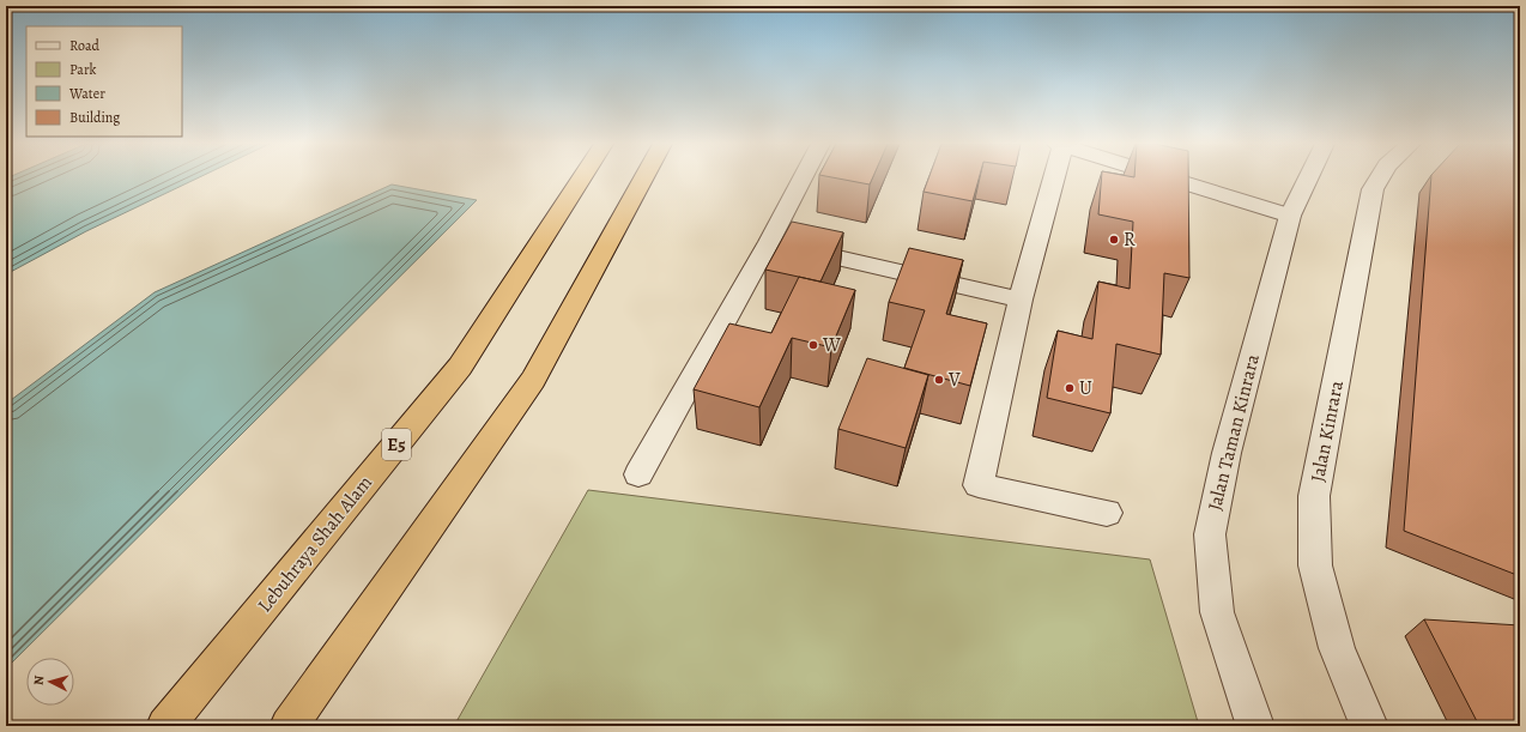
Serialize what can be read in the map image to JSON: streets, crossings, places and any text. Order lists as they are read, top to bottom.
{
  "streets": {
    "highway": ["E5", "Lebuhraya Shah Alam"],
    "street": ["Jalan Kinrara", "Jalan Taman Kinrara"]
  },
  "places": [
    "R",
    "W",
    "V",
    "U"
  ],
  "legend": [
    "Road",
    "Park",
    "Water",
    "Building"
  ],
  "north": "left"
}
